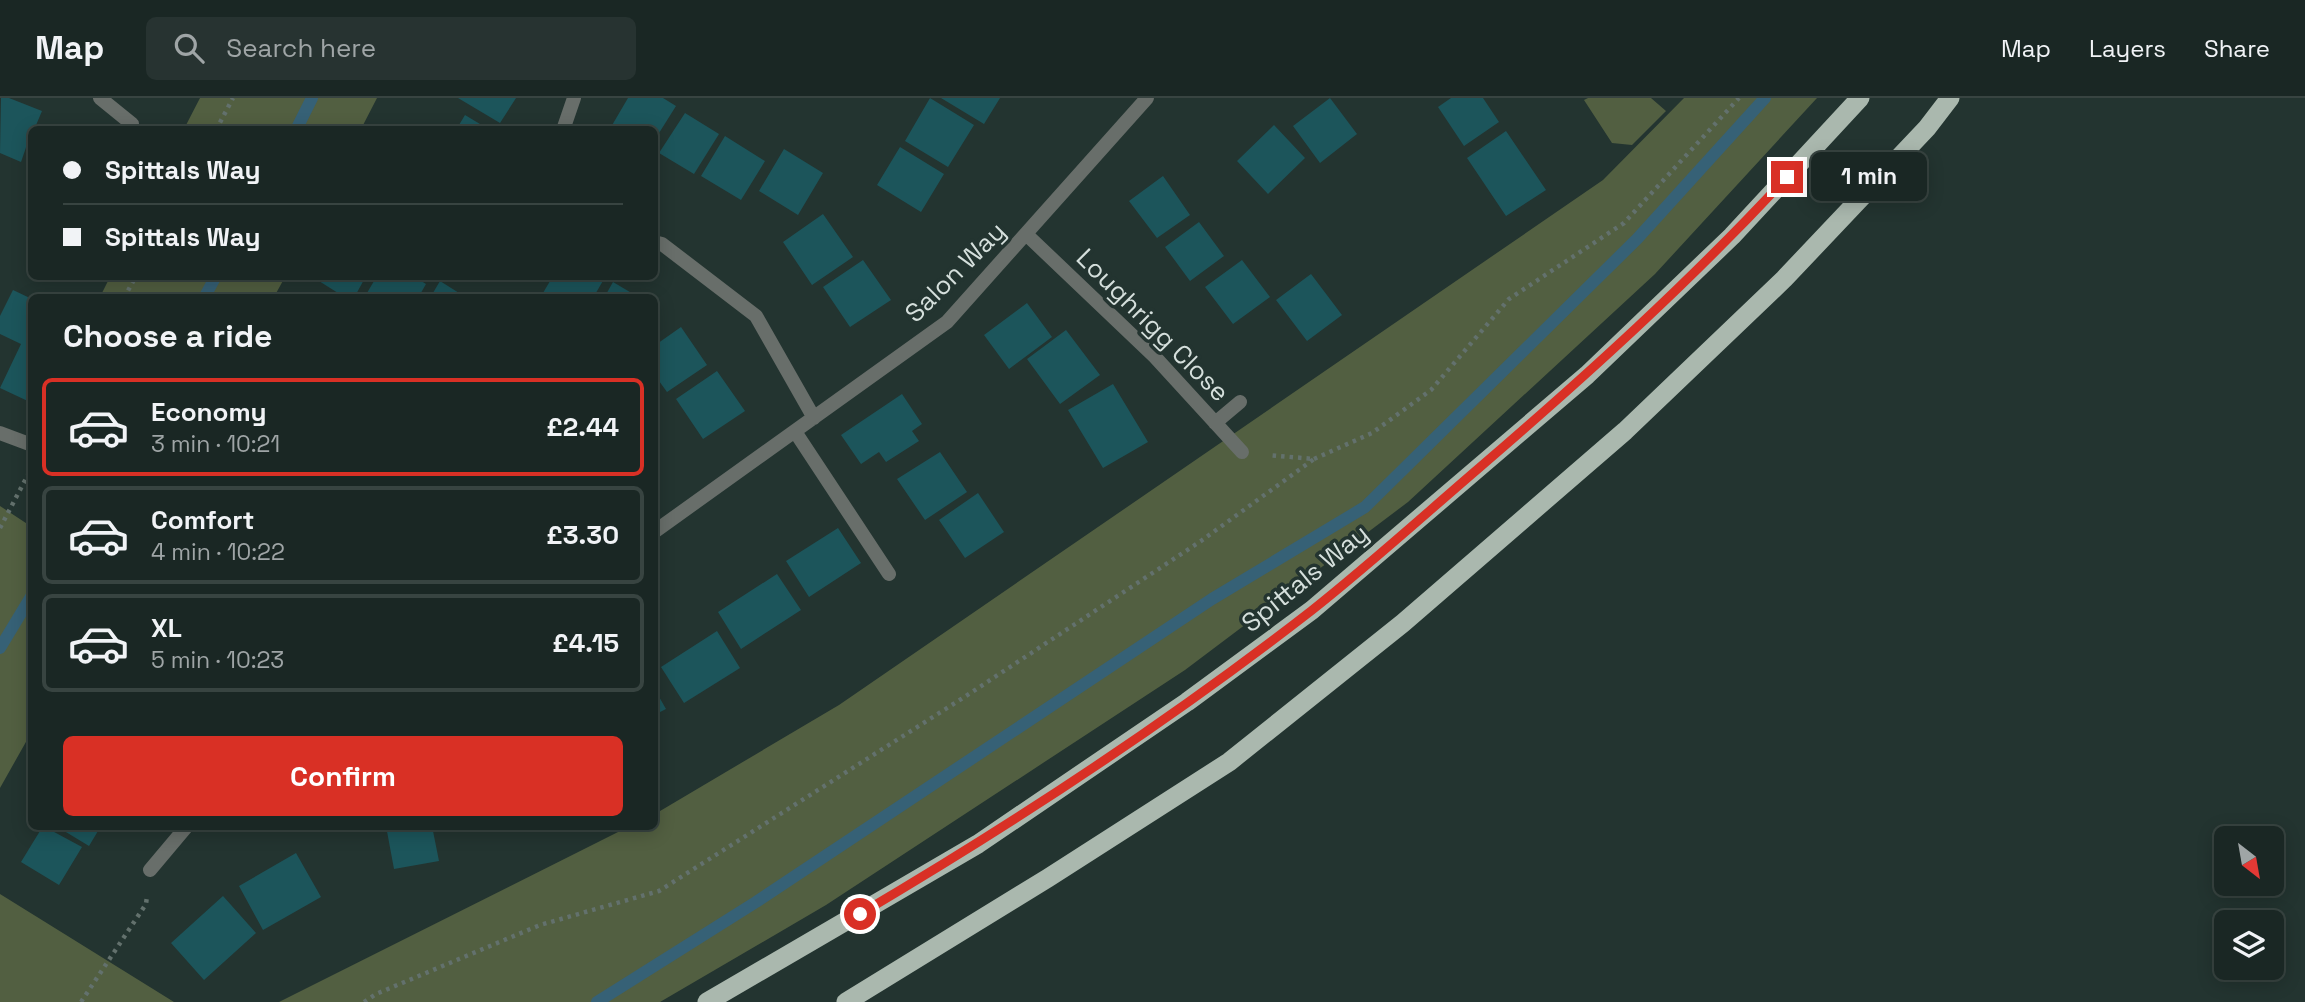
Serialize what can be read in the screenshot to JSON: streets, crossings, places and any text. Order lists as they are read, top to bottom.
{
  "streets": {
    "highway": ["Spittals Way"],
    "street": ["Salon Way", "Loughrigg Close"]
  },
  "crossings": [
    ["Salon Way", "Loughrigg Close"]
  ],
  "north": "bottom right",
  "page": {
    "header": "Map",
    "search": "Search here",
    "nav": ["Map", "Layers", "Share"],
    "banner": ["Spittals Way", "Spittals Way"],
    "bubble": "1 min",
    "heading": "Choose a ride",
    "list": [
      {
        "name": "Economy",
        "note": "3 min · 10:21",
        "value": "£2.44"
      },
      {
        "name": "Comfort",
        "note": "4 min · 10:22",
        "value": "£3.30"
      },
      {
        "name": "XL",
        "note": "5 min · 10:23",
        "value": "£4.15"
      }
    ],
    "buttons": "Confirm"
  }
}
